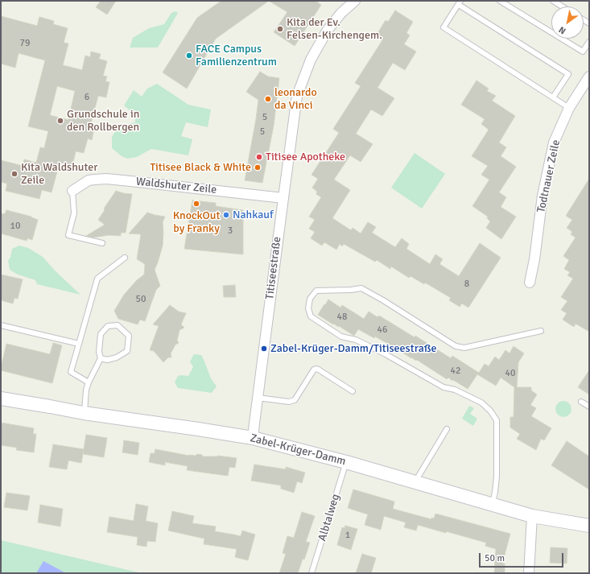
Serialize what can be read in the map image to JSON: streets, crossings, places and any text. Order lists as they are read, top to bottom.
{
  "streets": {
    "street": [
      "Todtnauer Zeile",
      "Waldshuter Zeile",
      "Titiseestraße",
      "Zabel-Krüger-Damm"
    ],
    "lane": ["Albtalweg"]
  },
  "crossings": [
    ["Waldshuter Zeile", "Titiseestraße"],
    ["Titiseestraße", "Zabel-Krüger-Damm"],
    ["Zabel-Krüger-Damm", "Albtalweg"]
  ],
  "places": [
    "Kita der Ev. Felsen-Kirchengem.",
    "FACE Campus Familienzentrum",
    "leonardo da Vinci",
    "Grundschule in den Rollbergen",
    "Titisee Apotheke",
    "Titisee Black & White",
    "Kita Waldshuter Zeile",
    "KnockOut by Franky",
    "Nahkauf",
    "Zabel-Krüger-Damm/Titiseestraße"
  ],
  "house_numbers": [
    "79",
    "6",
    "5",
    "5",
    "10",
    "3",
    "8",
    "50",
    "48",
    "46",
    "42",
    "40",
    "1"
  ],
  "scale_bar": "50 m",
  "north": "bottom left"
}
